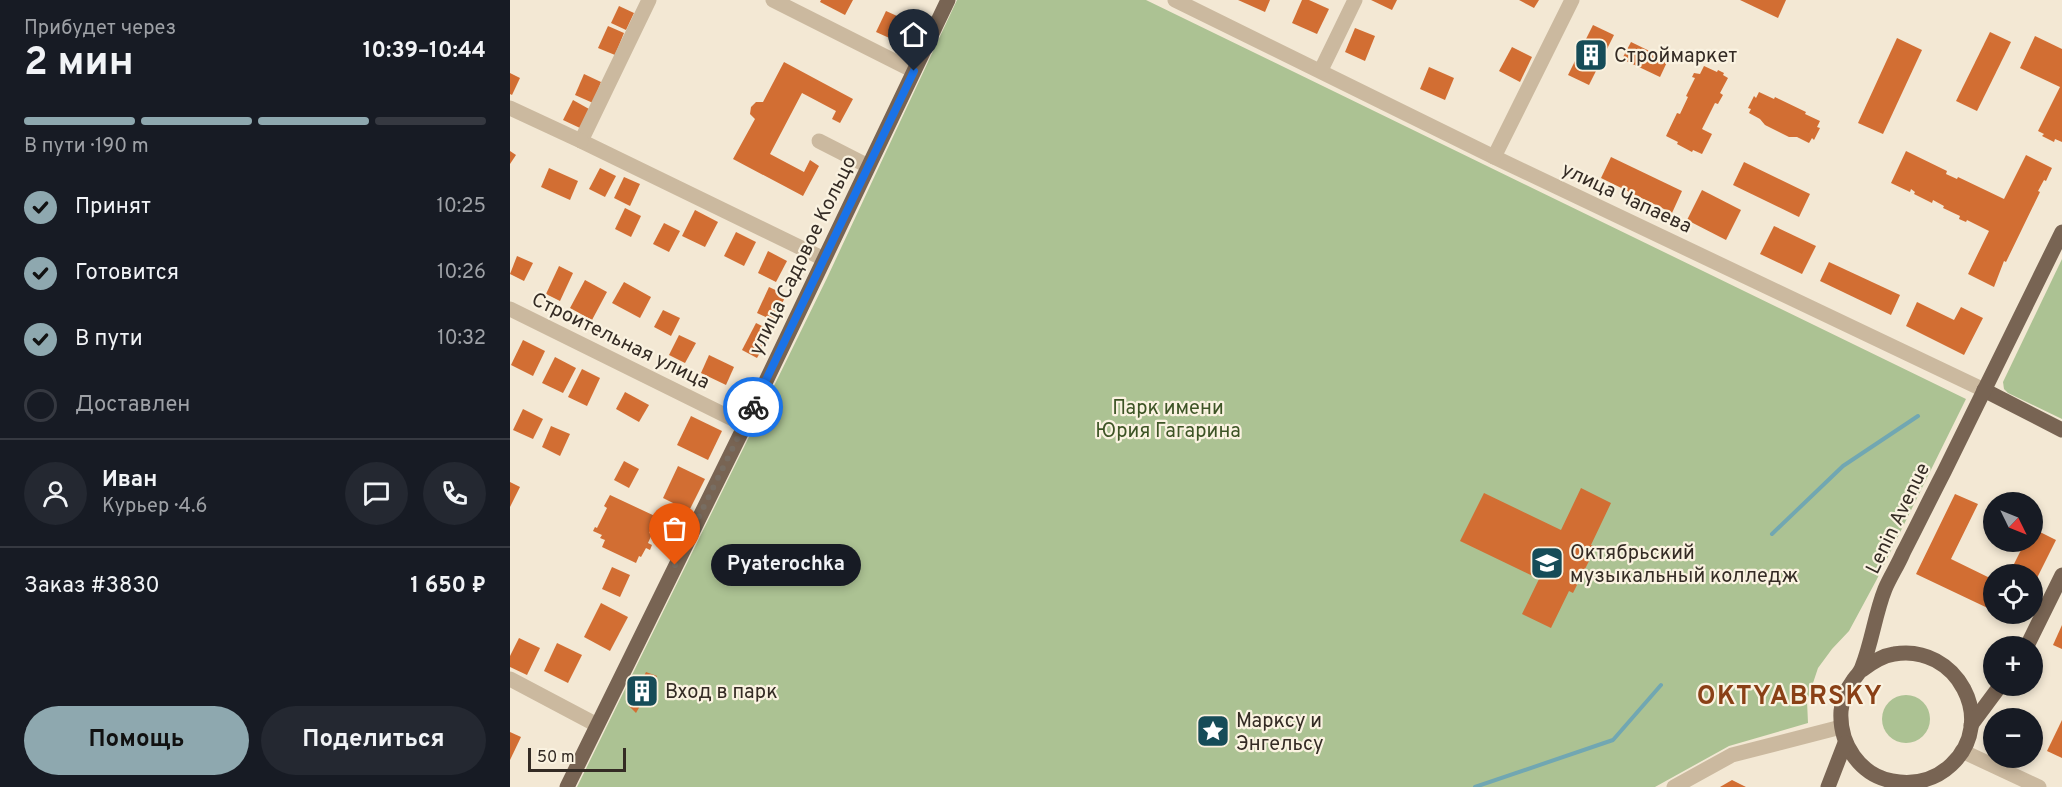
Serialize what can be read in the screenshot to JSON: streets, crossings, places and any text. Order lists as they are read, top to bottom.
{
  "streets": {
    "main road": ["улица Чапаева", "улица Садовое Кольцо", "Lenin Avenue"],
    "street": ["Строительная улица"]
  },
  "crossings": [
    ["улица Чапаева", "Lenin Avenue"],
    ["улица Садовое Кольцо", "Строительная улица"]
  ],
  "districts": ["OKTYABRSKY"],
  "parks": ["Парк имени Юрия Гагарина"],
  "places": {
    "building": ["Строймаркет", "Вход в парк"],
    "school or university": ["Октябрьский музыкальный колледж"],
    "other": ["Pyaterochka"],
    "place": ["Марксу и Энгельсу"]
  },
  "scale_bar": "50 m",
  "north": "bottom right",
  "page": {
    "heading": ["2 мин", "Прибудет через", "10:39–10:44"],
    "panel": [
      "Иван",
      "Курьер · 4.6",
      "Заказ #3830",
      "1 650 ₽"
    ],
    "bar": "В пути · 190 m",
    "list": [
      ["Принят", "10:25"],
      ["Готовится", "10:26"],
      ["В пути", "10:32"],
      "Доставлен"
    ],
    "map_buttons": ["+", "−"],
    "bubble": "Pyaterochka",
    "buttons": ["Помощь", "Поделиться"],
    "scale": "50 m"
  }
}
